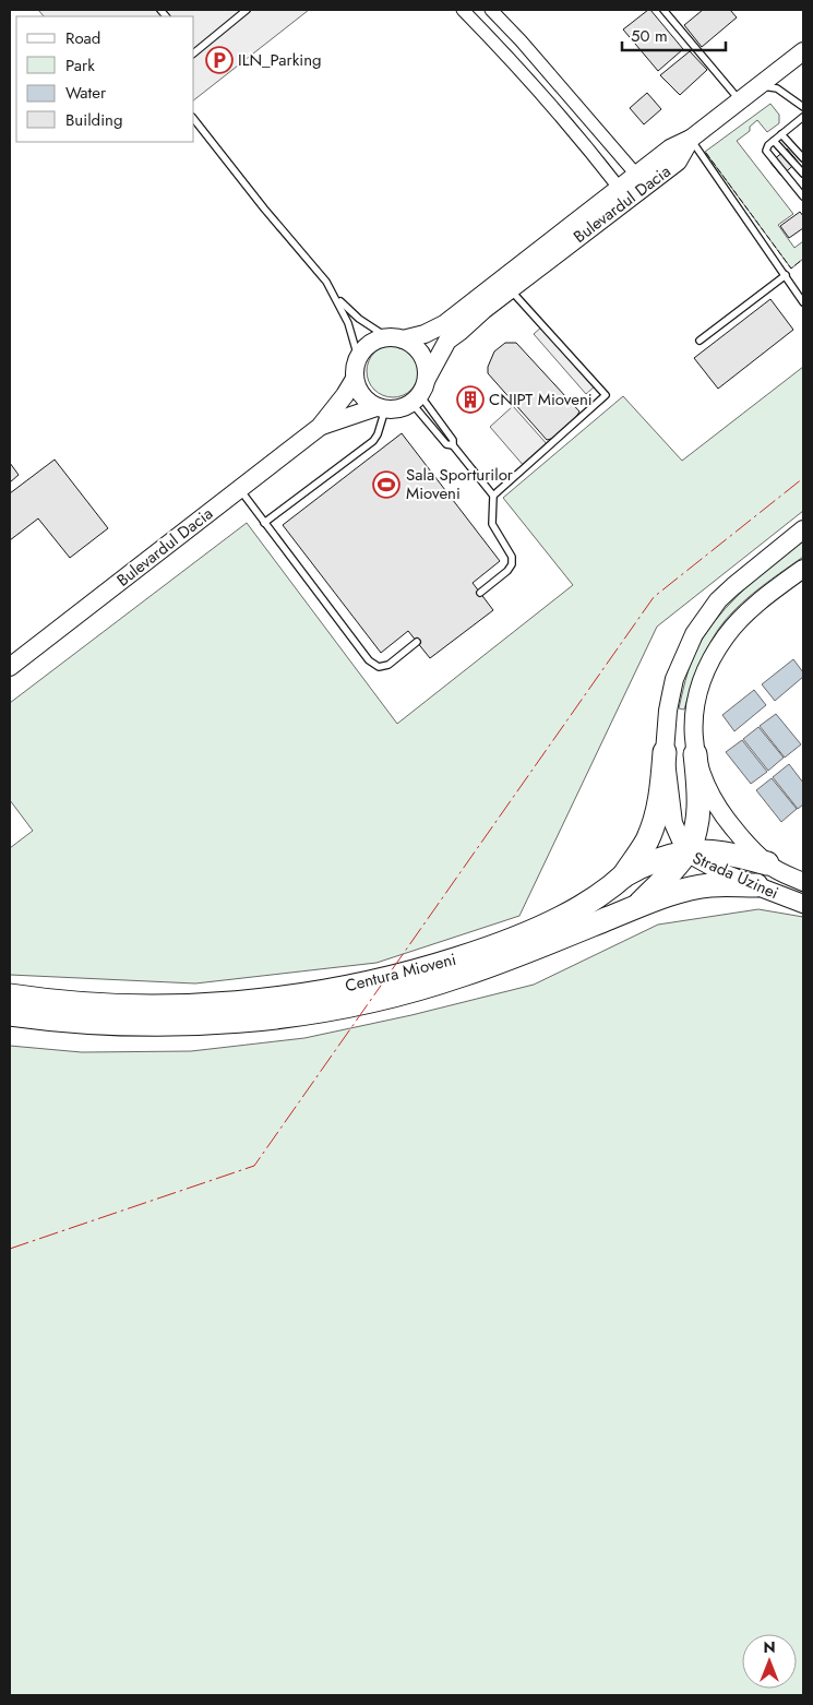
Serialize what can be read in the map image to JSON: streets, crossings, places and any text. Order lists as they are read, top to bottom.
{
  "streets": {
    "highway": ["Centura Mioveni"],
    "main road": ["Bulevardul Dacia", "Strada Uzinei"]
  },
  "crossings": [
    ["Strada Uzinei", "Centura Mioveni"]
  ],
  "places": {
    "parking": ["ILN_Parking"],
    "building": ["CNIPT Mioveni"],
    "sports": ["Sala Sporturilor Mioveni"]
  },
  "legend": [
    "Road",
    "Park",
    "Water",
    "Building"
  ],
  "scale_bar": "50 m",
  "north": "top"
}
